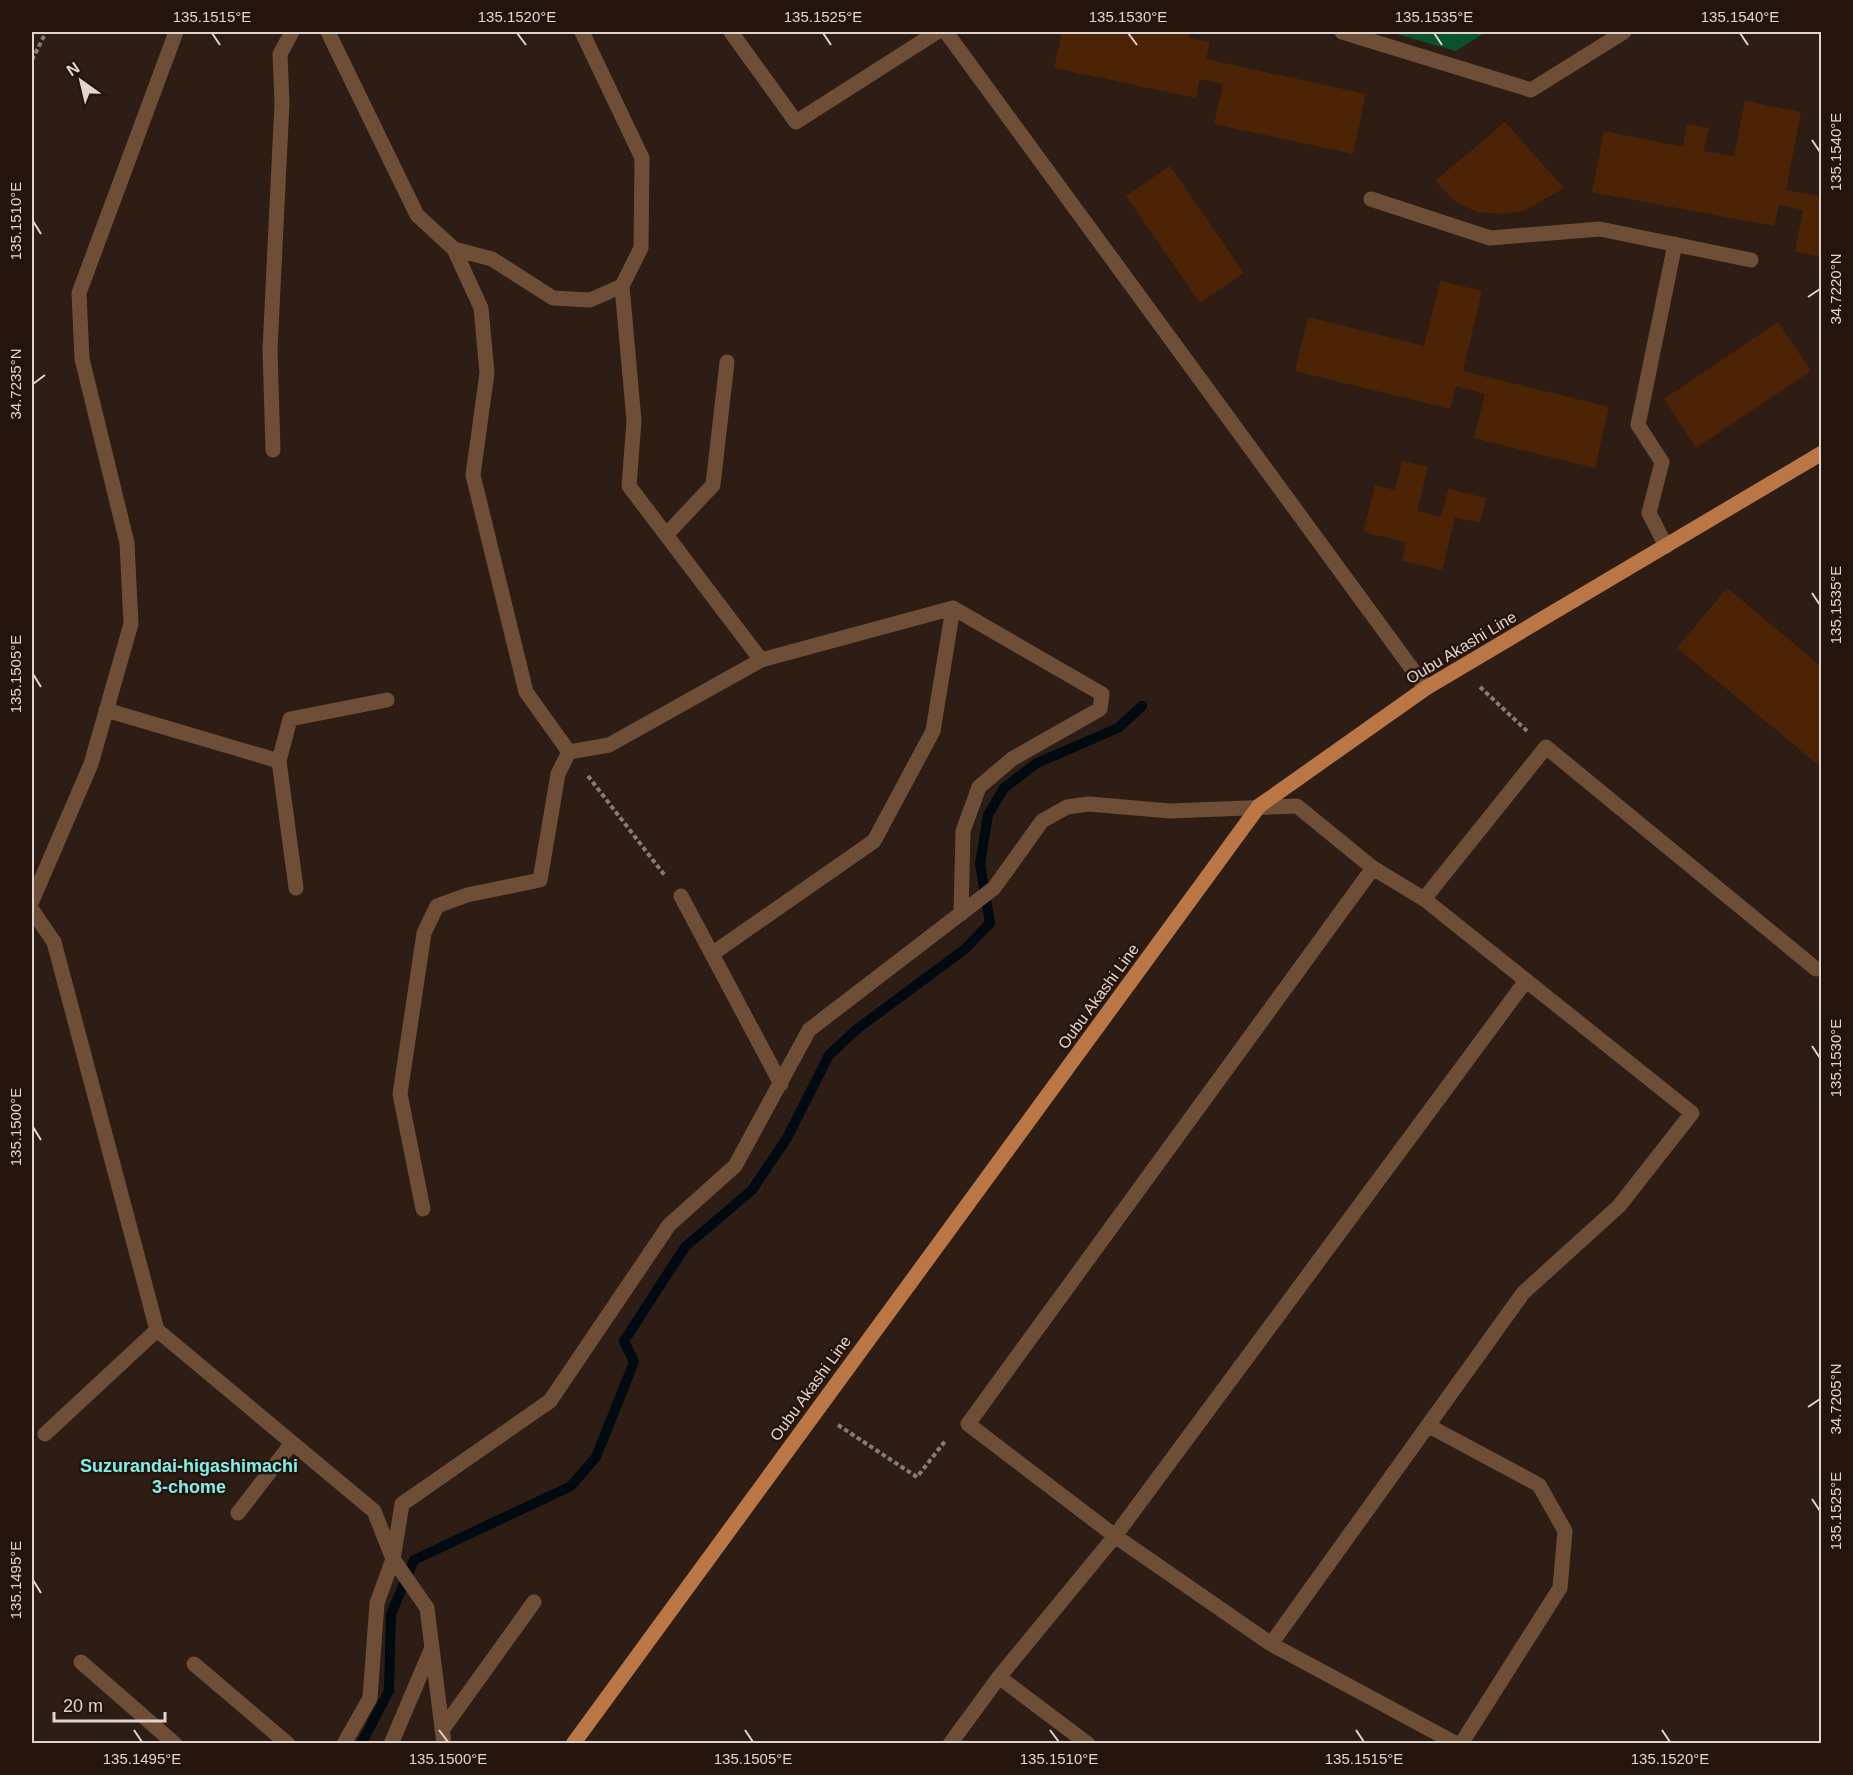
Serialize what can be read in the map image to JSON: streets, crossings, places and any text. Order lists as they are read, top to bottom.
{
  "streets": {
    "main road": ["Oubu Akashi Line"]
  },
  "districts": ["Suzurandai-higashimachi 3-chome"],
  "scale_bar": "20 m",
  "north": "top left",
  "coordinates": [
    "135.1515°E",
    "135.1520°E",
    "135.1525°E",
    "135.1530°E",
    "135.1535°E",
    "135.1540°E",
    "135.1510°E",
    "34.7220°N",
    "34.7235°N",
    "135.1505°E",
    "135.1500°E",
    "34.7205°N",
    "135.1495°E"
  ]
}
